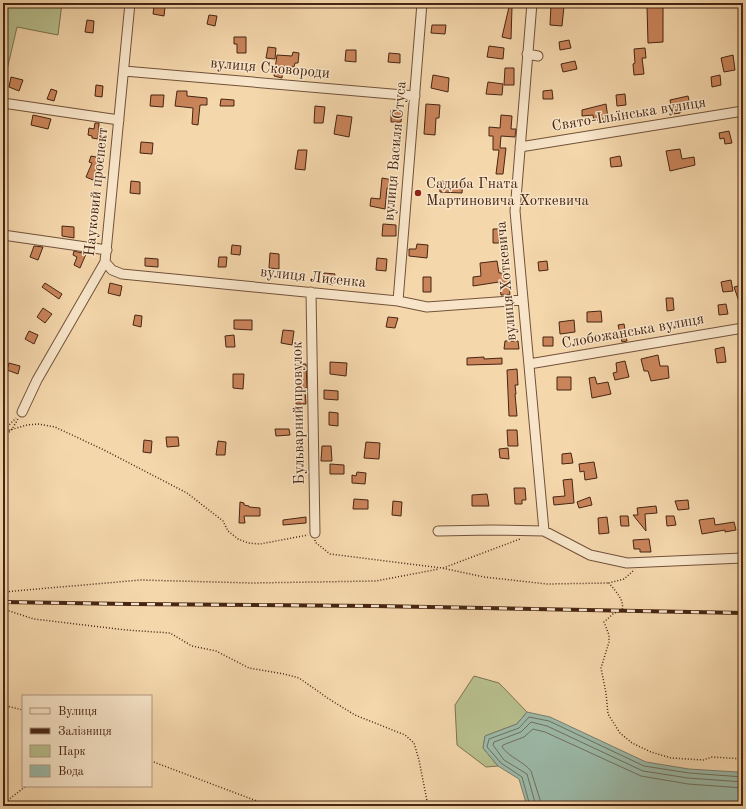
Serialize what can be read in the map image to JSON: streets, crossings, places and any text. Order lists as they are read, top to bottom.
{
  "streets": {
    "street": [
      "вулиця Сковороди",
      "Свято-Ільїнська вулиця",
      "вулиця Василя Стуса",
      "Науковий проспект",
      "вулиця Лисенка",
      "вулиця Хоткевича",
      "Слобожанська вулиця",
      "Бульварний провулок"
    ]
  },
  "crossings": [
    ["вулиця Сковороди", "вулиця Василя Стуса"],
    ["вулиця Сковороди", "Науковий проспект"],
    ["Свято-Ільїнська вулиця", "вулиця Хоткевича"],
    ["вулиця Василя Стуса", "вулиця Лисенка"],
    ["Науковий проспект", "вулиця Лисенка"],
    ["вулиця Лисенка", "вулиця Хоткевича"],
    ["вулиця Лисенка", "Бульварний провулок"],
    ["вулиця Хоткевича", "Слобожанська вулиця"]
  ],
  "places": ["Садиба Гната Мартиновича Хоткевича"],
  "legend": [
    "Вулиця",
    "Залізниця",
    "Парк",
    "Вода"
  ]
}
